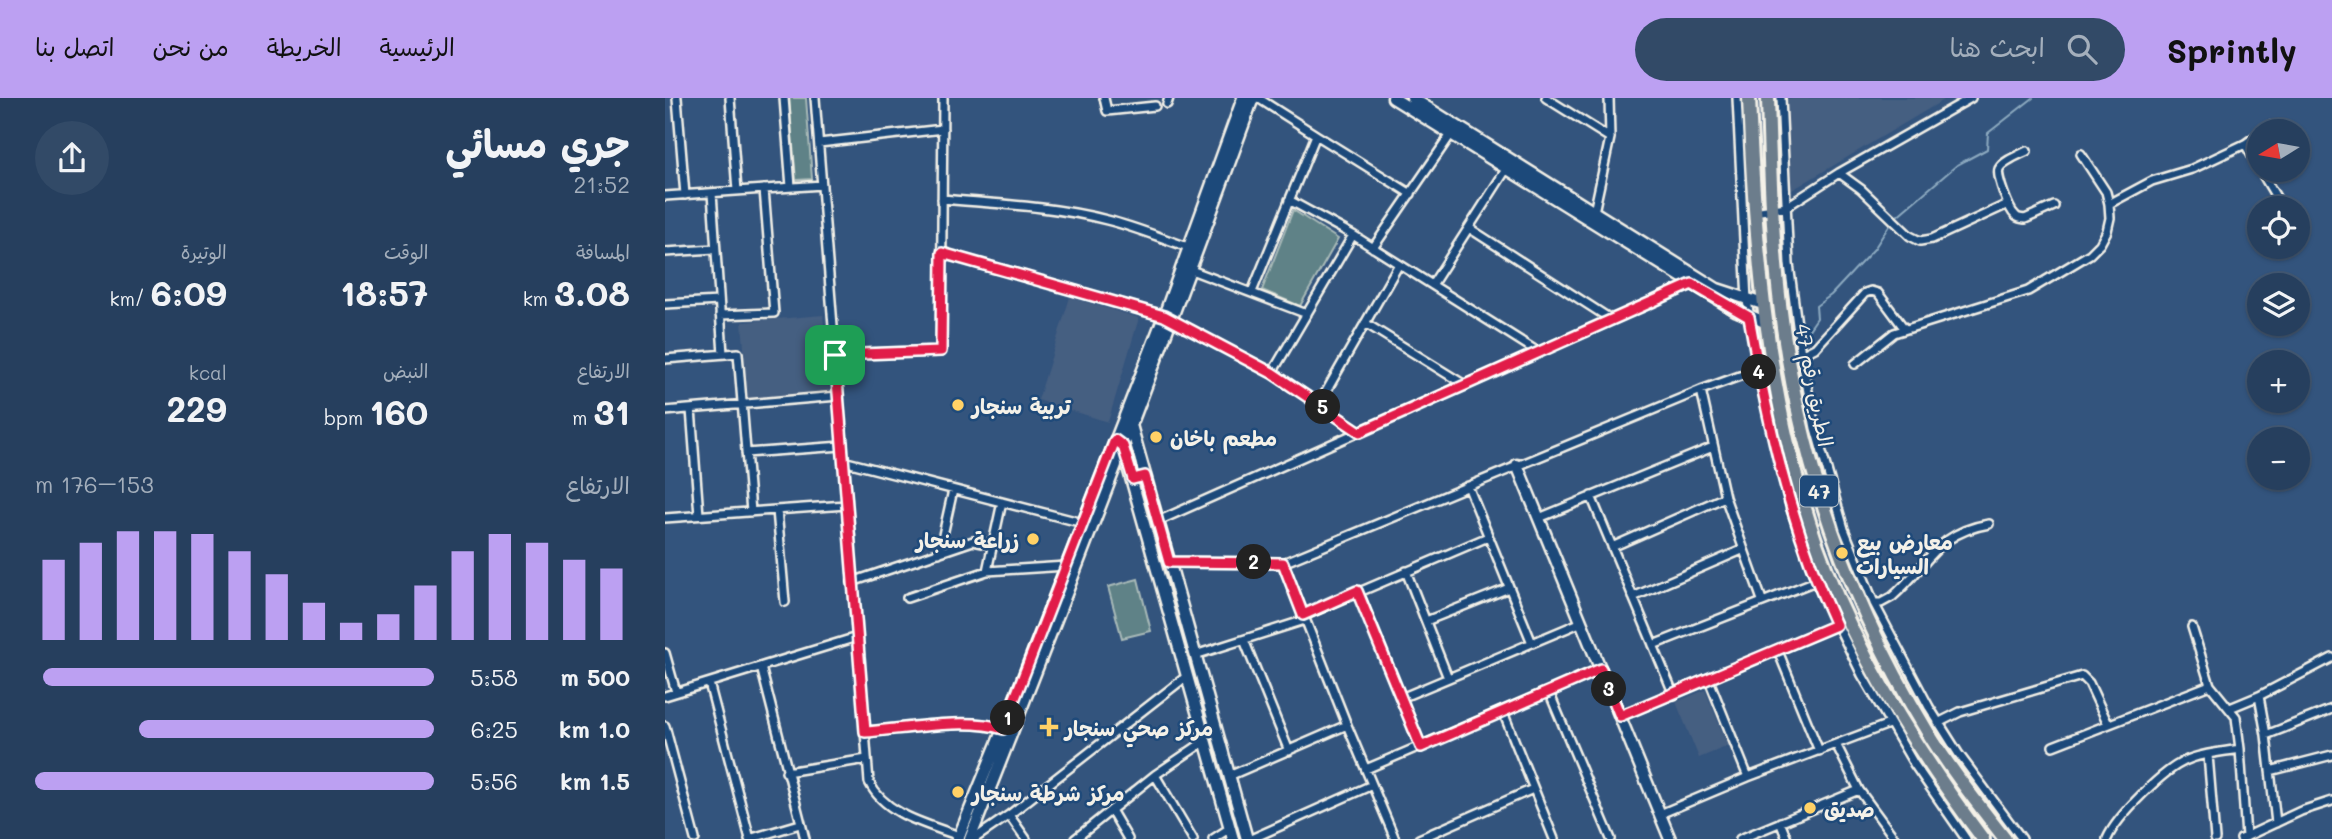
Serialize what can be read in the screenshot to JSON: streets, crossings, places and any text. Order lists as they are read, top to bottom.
{
  "streets": {
    "highway": ["الطريق رقم 47", "47"]
  },
  "places": {
    "other": [
      "تربية سنجار",
      "مطعم باخان",
      "زراعة سنجار",
      "معارض بيع السيارات",
      "مركز شرطة سنجار",
      "صديق"
    ],
    "health": ["مركز صحي سنجار"]
  },
  "north": "left",
  "page": {
    "header": "Sprintly",
    "search": "ابحث هنا",
    "nav": [
      "الرئيسية",
      "الخريطة",
      "من نحن",
      "اتصل بنا"
    ],
    "heading": ["جري مسائي", "21:52"],
    "map_buttons": ["+", "−"],
    "stats": [
      ["المسافة", "3.08 km"],
      ["الوقت", "18:57"],
      ["الوتيرة", "6:09 /km"],
      ["الارتفاع", "31 m"],
      ["النبض", "160 bpm"],
      ["kcal", "229"]
    ],
    "pins": [
      "4",
      "5",
      "2",
      "3",
      "1"
    ],
    "chart": ["الارتفاع", "153–176 m"],
    "list": [
      {
        "name": "500 m",
        "note": "5:58"
      },
      {
        "name": "1.0 km",
        "note": "6:25"
      },
      {
        "name": "1.5 km",
        "note": "5:56"
      }
    ]
  }
}
